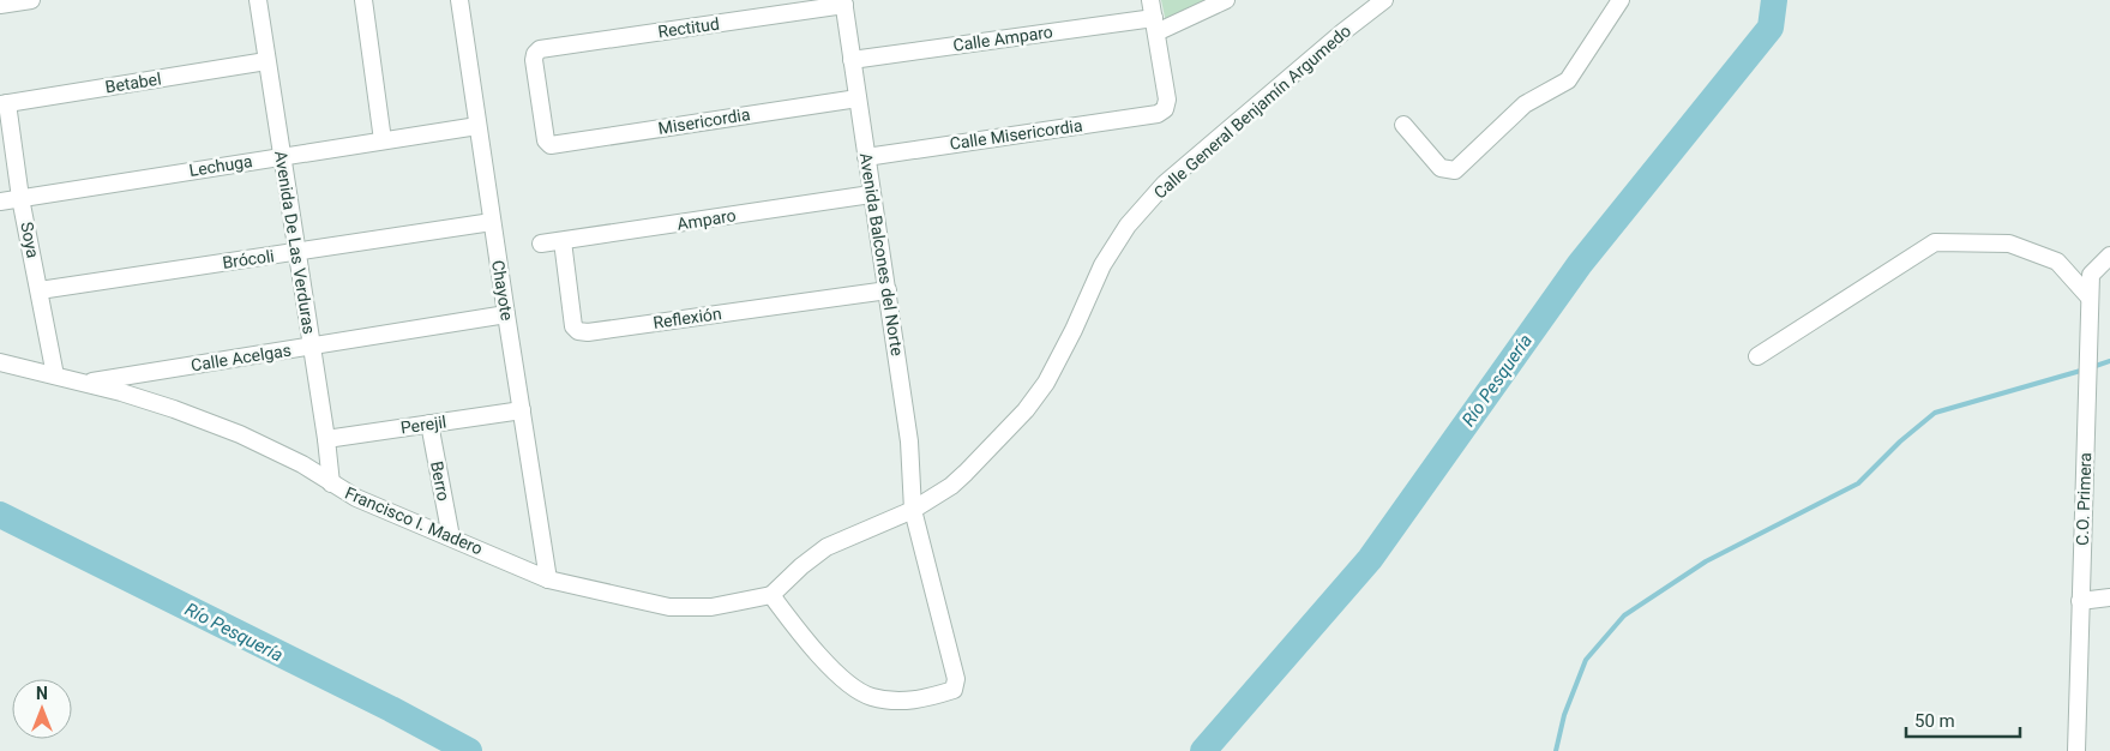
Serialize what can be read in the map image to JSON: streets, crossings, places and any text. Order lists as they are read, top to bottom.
{
  "streets": {
    "street": [
      "Rectitud",
      "Calle Amparo",
      "Betabel",
      "Calle General Benjamín Argumedo",
      "Misericordia",
      "Calle Misericordia",
      "Lechuga",
      "Amparo",
      "Soya",
      "Avenida De Las Verduras",
      "Avenida Balcones del Norte",
      "Brócoli",
      "Chayote",
      "Reflexión",
      "Calle Acelgas",
      "Perejil",
      "Berro",
      "C.O. Primera",
      "Francisco I. Madero"
    ]
  },
  "crossings": [
    ["Rectitud", "Misericordia"],
    ["Rectitud", "Avenida Balcones del Norte"],
    ["Calle Amparo", "Calle Misericordia"],
    ["Calle Amparo", "Avenida Balcones del Norte"],
    ["Betabel", "Soya"],
    ["Betabel", "Avenida De Las Verduras"],
    ["Calle General Benjamín Argumedo", "Avenida Balcones del Norte"],
    ["Calle General Benjamín Argumedo", "Francisco I. Madero"],
    ["Misericordia", "Avenida Balcones del Norte"],
    ["Calle Misericordia", "Avenida Balcones del Norte"],
    ["Lechuga", "Soya"],
    ["Lechuga", "Avenida De Las Verduras"],
    ["Lechuga", "Chayote"],
    ["Amparo", "Avenida Balcones del Norte"],
    ["Amparo", "Reflexión"],
    ["Soya", "Brócoli"],
    ["Soya", "Francisco I. Madero"],
    ["Avenida De Las Verduras", "Brócoli"],
    ["Avenida De Las Verduras", "Calle Acelgas"],
    ["Avenida De Las Verduras", "Perejil"],
    ["Avenida De Las Verduras", "Francisco I. Madero"],
    ["Avenida Balcones del Norte", "Reflexión"],
    ["Avenida Balcones del Norte", "Francisco I. Madero"],
    ["Brócoli", "Chayote"],
    ["Chayote", "Calle Acelgas"],
    ["Chayote", "Perejil"],
    ["Chayote", "Francisco I. Madero"],
    ["Calle Acelgas", "Francisco I. Madero"],
    ["Perejil", "Berro"],
    ["Berro", "Francisco I. Madero"]
  ],
  "water": ["Río Pesquería"],
  "scale_bar": "50 m",
  "north": "top"
}
